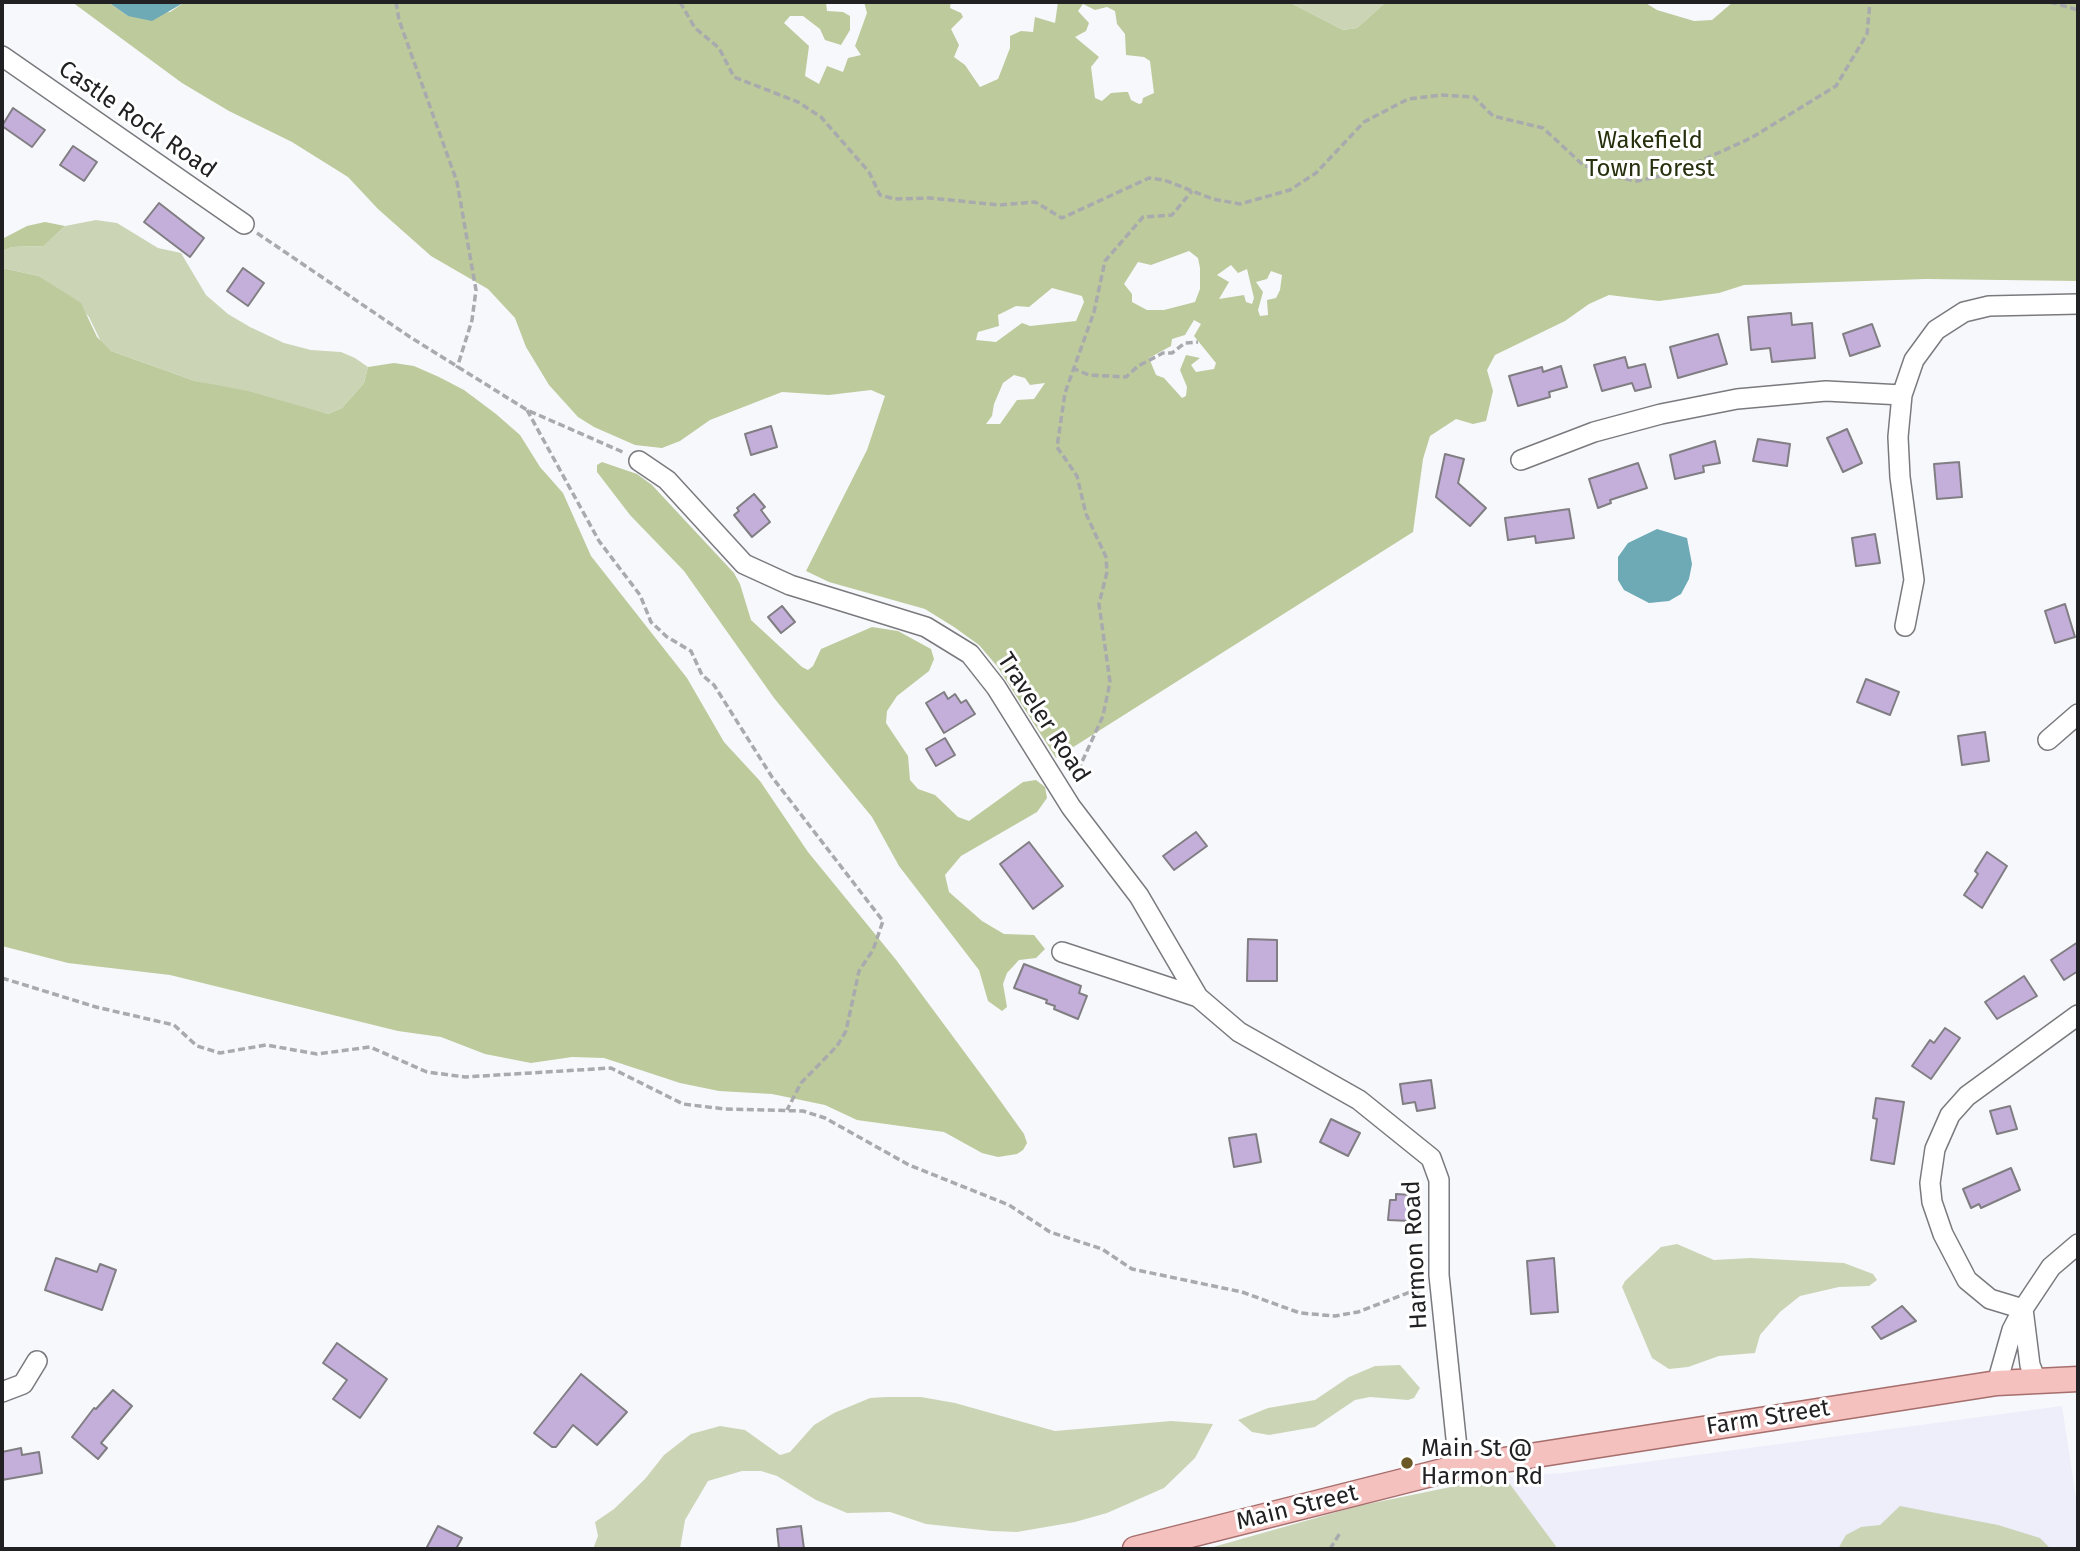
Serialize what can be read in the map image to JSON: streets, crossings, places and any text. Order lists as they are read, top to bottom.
{
  "streets": {
    "main road": ["Farm Street", "Main Street"],
    "street": ["Castle Rock Road", "Traveler Road", "Harmon Road"]
  },
  "crossings": [
    ["Traveler Road", "Harmon Road"],
    ["Harmon Road", "Farm Street"],
    ["Harmon Road", "Main Street"],
    ["Farm Street", "Main Street"]
  ],
  "parks": ["Wakefield Town Forest"],
  "places": ["Main St @ Harmon Rd"]
}
